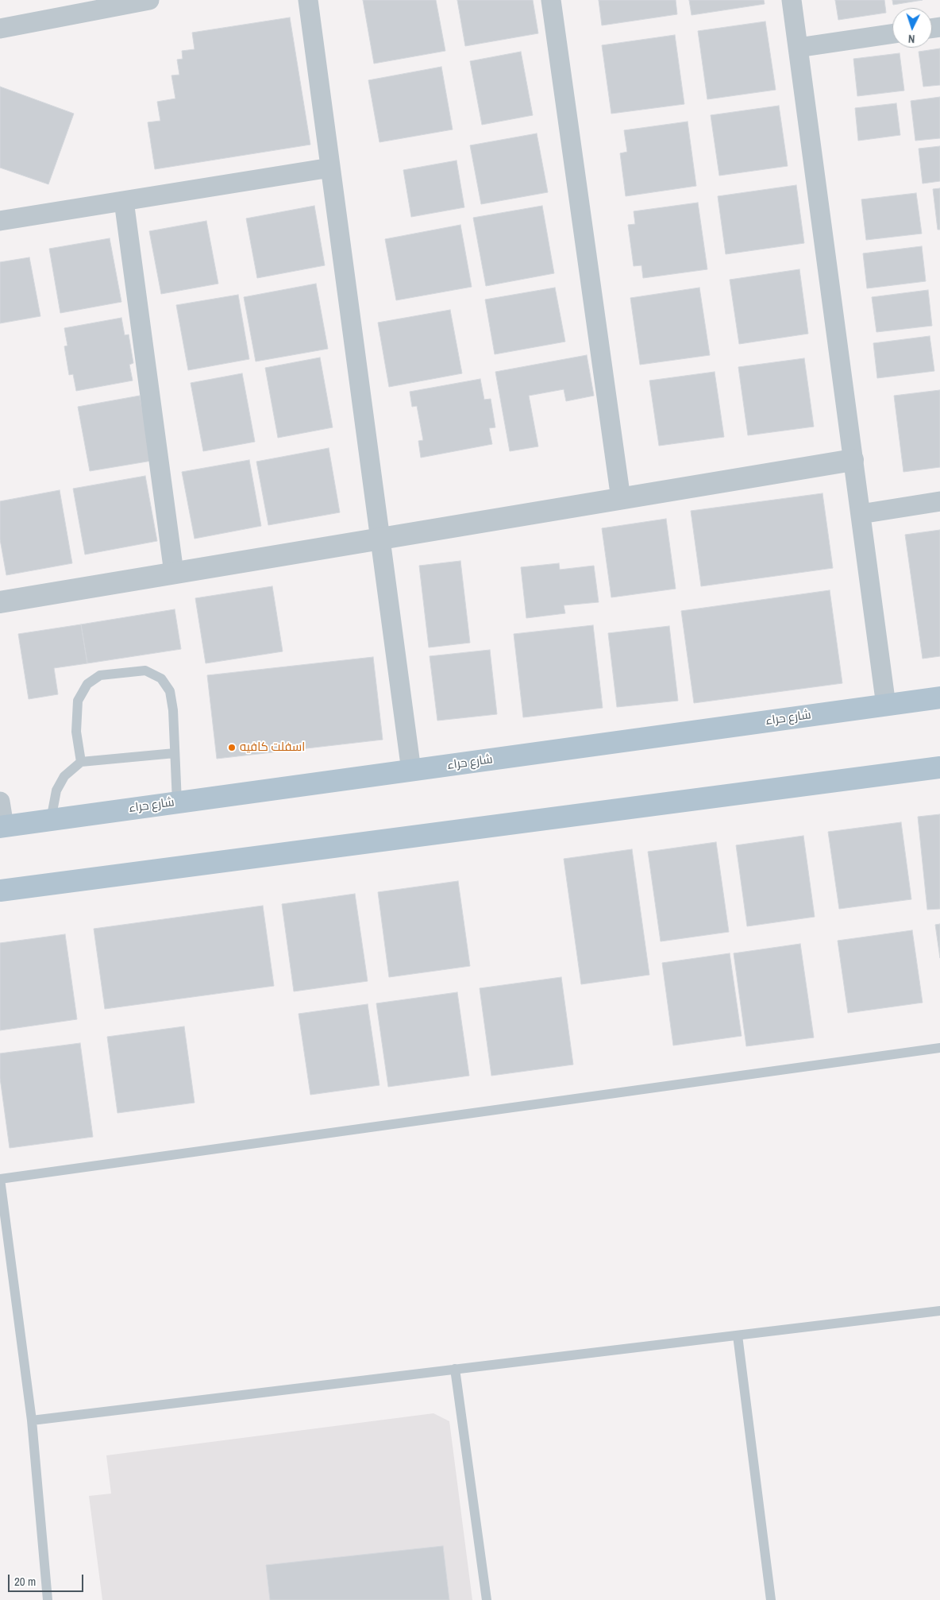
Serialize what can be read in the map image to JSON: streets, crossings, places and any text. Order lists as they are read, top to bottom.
{
  "streets": {
    "main road": ["شارع حراء"]
  },
  "places": ["اسفلت كافيه"],
  "scale_bar": "20 m",
  "north": "bottom"
}
